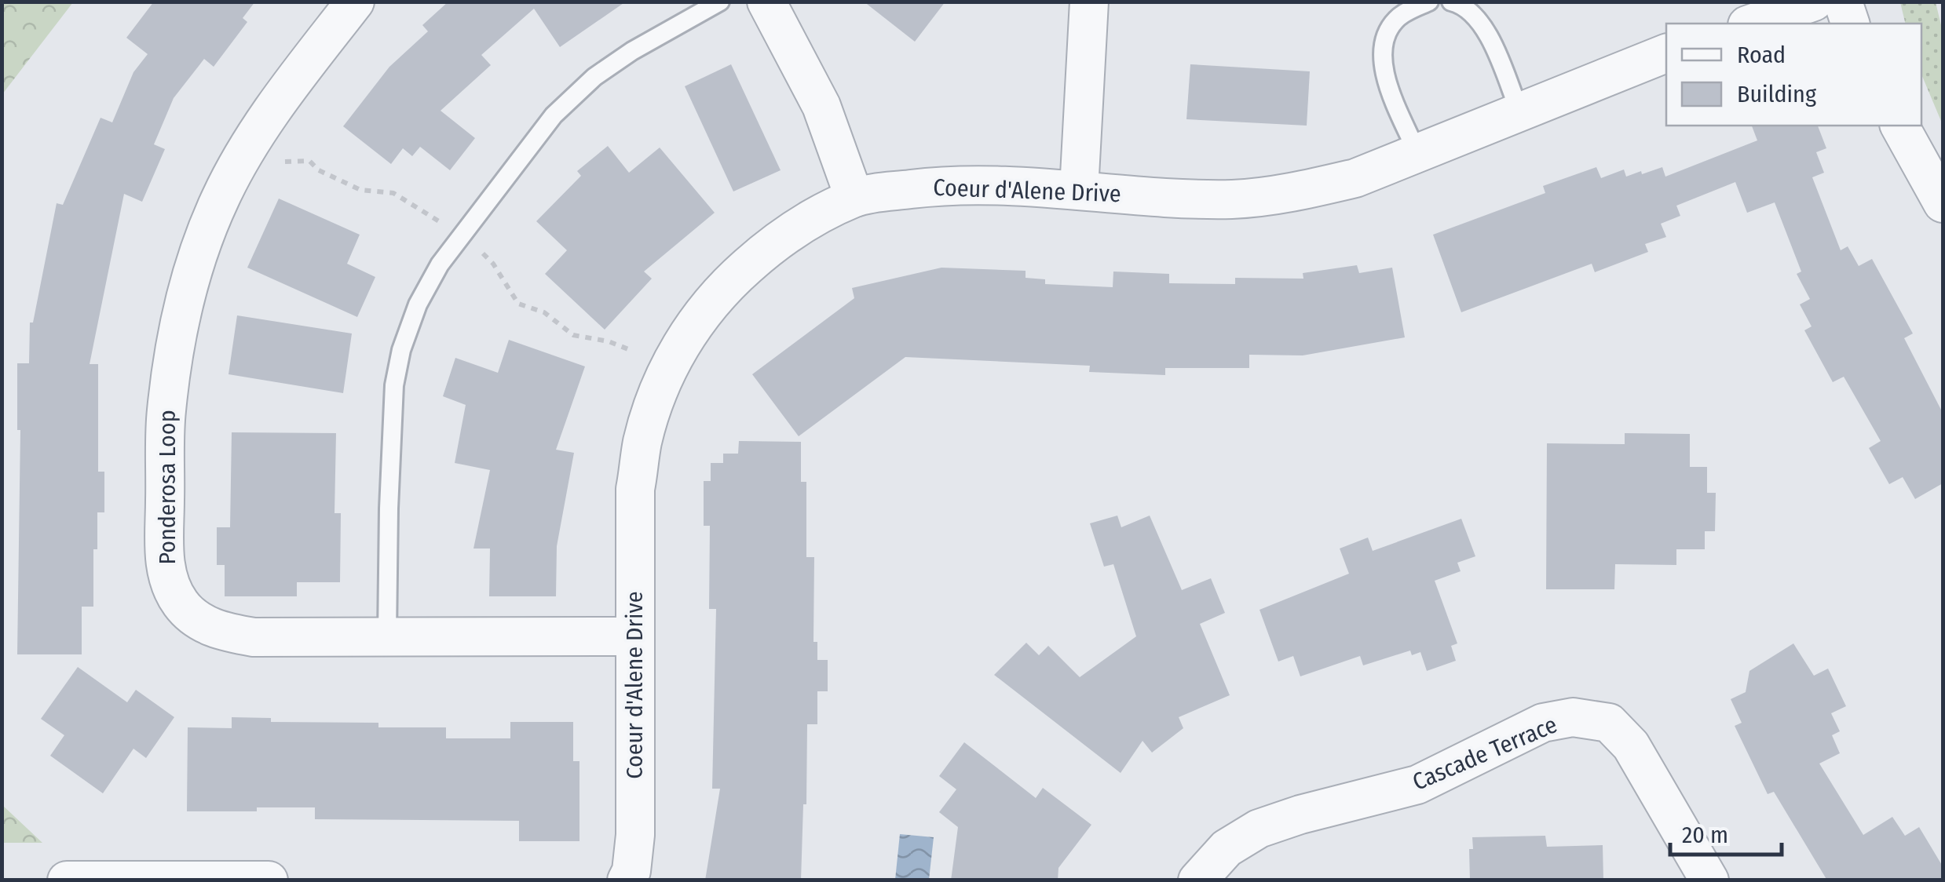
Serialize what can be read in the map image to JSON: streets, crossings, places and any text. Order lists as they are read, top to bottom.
{
  "streets": {
    "street": ["Coeur d'Alene Drive", "Ponderosa Loop", "Cascade Terrace"]
  },
  "crossings": [
    ["Coeur d'Alene Drive", "Ponderosa Loop"]
  ],
  "legend": ["Road", "Building"],
  "scale_bar": "20 m"
}
